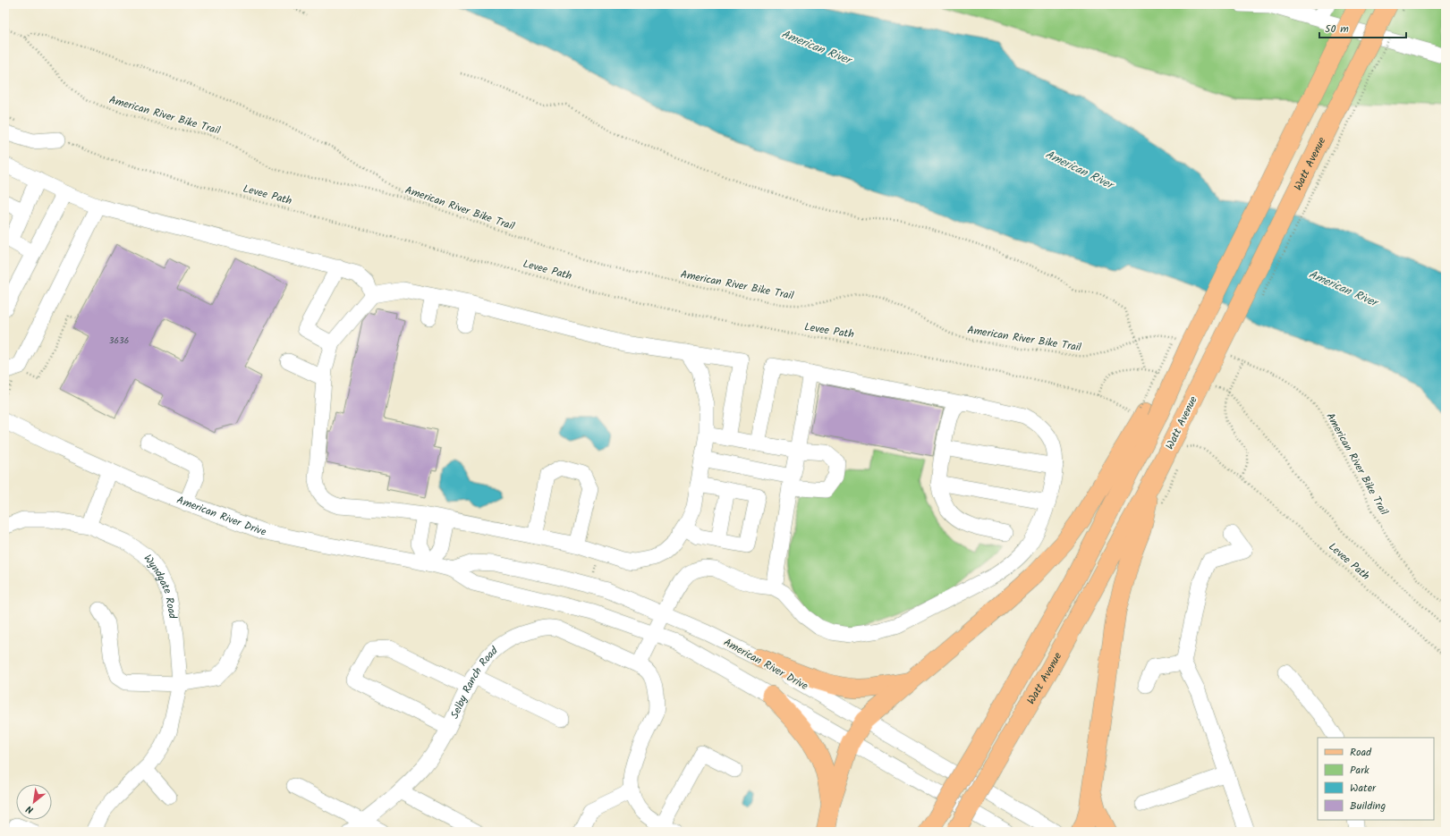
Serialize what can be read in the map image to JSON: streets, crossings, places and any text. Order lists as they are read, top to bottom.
{
  "streets": {
    "main road": ["Watt Avenue"],
    "street": ["American River Drive", "Wyndgate Road", "Selby Ranch Road"],
    "path": ["American River Bike Trail", "Levee Path"]
  },
  "crossings": [
    ["American River Bike Trail", "Watt Avenue"],
    ["Watt Avenue", "Levee Path"]
  ],
  "water": ["American River"],
  "house_numbers": ["3636"],
  "legend": [
    "Road",
    "Park",
    "Water",
    "Building"
  ],
  "scale_bar": "50 m",
  "north": "bottom left"
}
